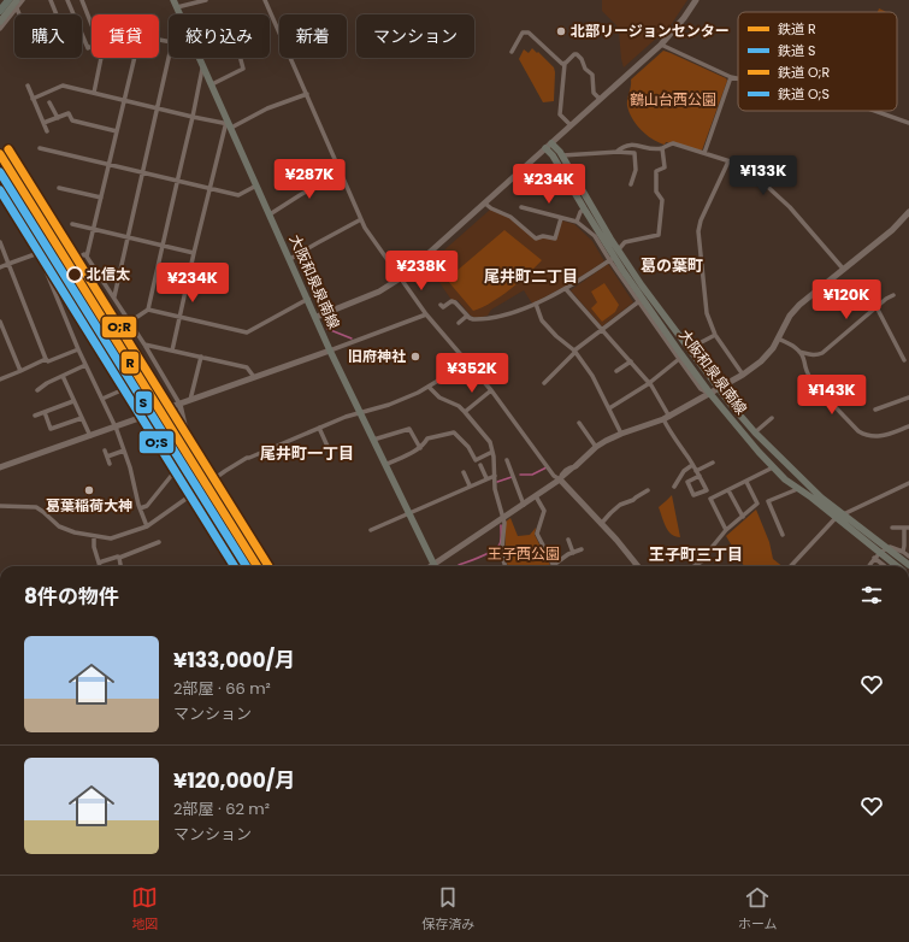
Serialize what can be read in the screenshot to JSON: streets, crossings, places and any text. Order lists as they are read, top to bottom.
{
  "streets": {
    "main road": ["大阪和泉泉南線"]
  },
  "districts": [
    "葛の葉町",
    "尾井町二丁目",
    "尾井町一丁目",
    "王子町三丁目"
  ],
  "parks": ["鶴山台西公園", "王子西公園"],
  "places": [
    "北部リージョンセンター",
    "北信太",
    "旧府神社",
    "葛葉稲荷大神"
  ],
  "lines": [
    "rail line O;R",
    "rail line R",
    "rail line S",
    "rail line O;S"
  ],
  "legend": [
    "鉄道 R",
    "鉄道 S",
    "鉄道 O;R",
    "鉄道 O;S"
  ],
  "page": {
    "chip": [
      "購入",
      "賃貸",
      "絞り込み",
      "新着",
      "マンション"
    ],
    "price": [
      "¥133K",
      "¥287K",
      "¥234K",
      "¥238K",
      "¥234K",
      "¥120K",
      "¥352K",
      "¥143K"
    ],
    "heading": "8件の物件",
    "list": [
      {
        "name": "¥133,000/月",
        "note": "2部屋 · 66 m² · マンション"
      },
      {
        "name": "¥120,000/月",
        "note": "2部屋 · 62 m² · マンション"
      }
    ],
    "tabs": ["地図", "保存済み", "ホーム"]
  }
}
